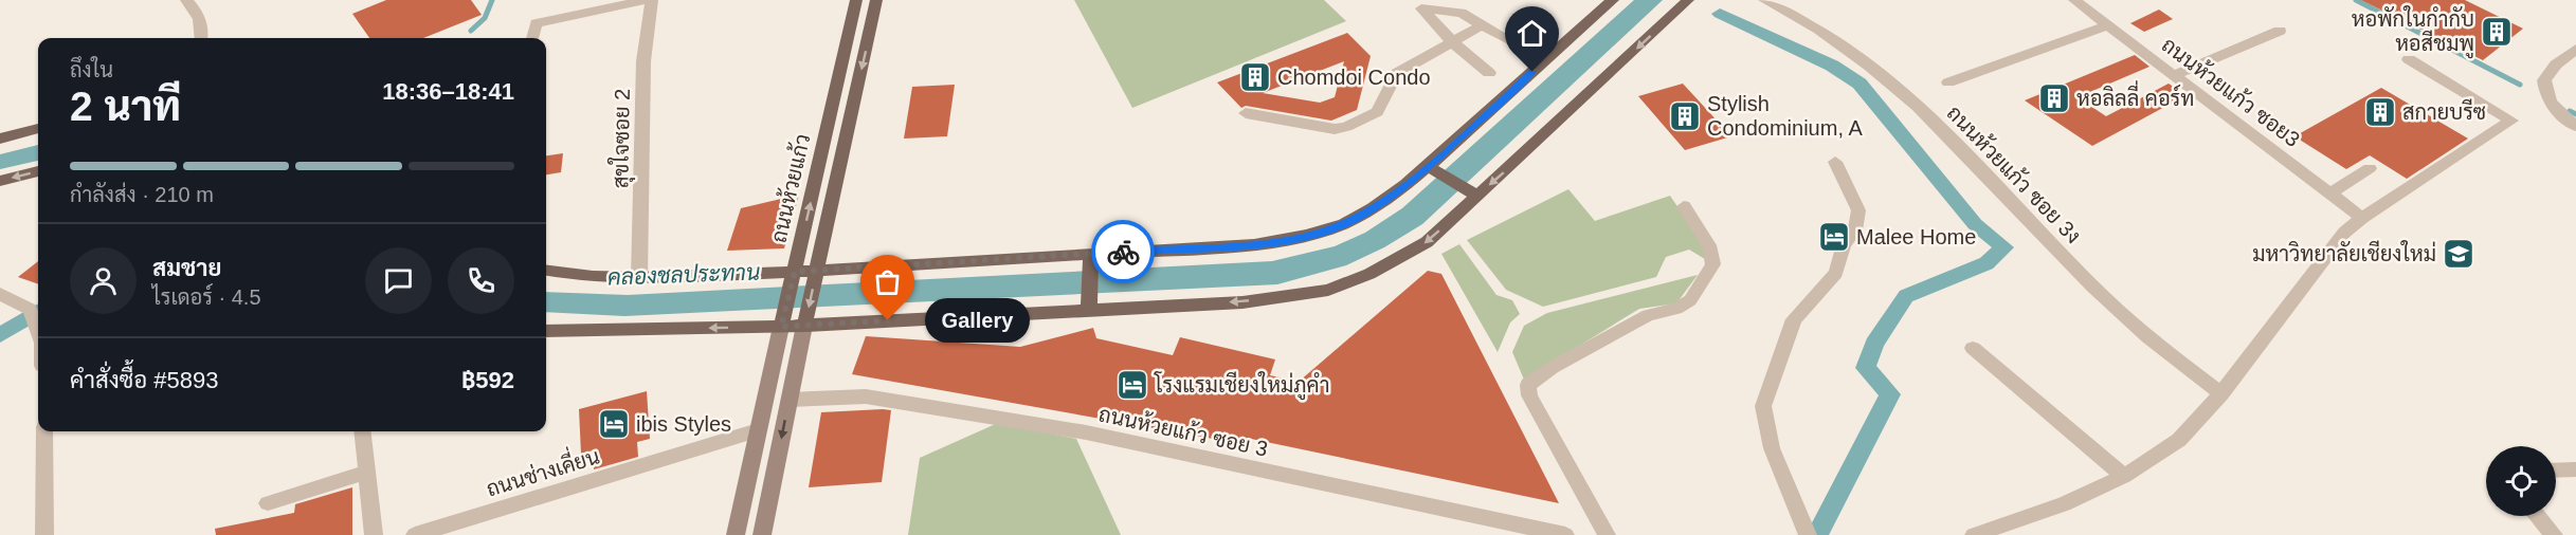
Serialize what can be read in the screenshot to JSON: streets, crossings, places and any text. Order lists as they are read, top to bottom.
{
  "streets": {
    "main road": ["ถนนห้วยแก้ว"],
    "street": [
      "ถนนห้วยแก้ว ซอย3",
      "สุขใจซอย 2",
      "ถนนห้วยแก้ว ซอย 3ง",
      "ถนนห้วยแก้ว ซอย 3",
      "ถนนช่างเคี่ยน"
    ]
  },
  "crossings": [
    ["ถนนห้วยแก้ว", "ถนนห้วยแก้ว ซอย 3"],
    ["ถนนห้วยแก้ว", "ถนนช่างเคี่ยน"]
  ],
  "water": ["คลองชลประทาน"],
  "places": {
    "building": [
      "หอพักในกำกับ หอสีชมพู",
      "Chomdoi Condo",
      "หอลิลลี่ คอร์ท",
      "สกายบรีซ",
      "Stylish Condominium, A"
    ],
    "hotel": ["Malee Home", "โรงแรมเชียงใหม่ภูคำ", "ibis Styles"],
    "school or university": ["มหาวิทยาลัยเชียงใหม่"],
    "other": ["Gallery"]
  },
  "page": {
    "heading": ["2 นาที", "ถึงใน", "18:36–18:41"],
    "panel": [
      "สมชาย",
      "ไรเดอร์ · 4.5",
      "คำสั่งซื้อ #5893",
      "฿592"
    ],
    "bar": "กำลังส่ง · 210 m",
    "bubble": "Gallery"
  }
}
